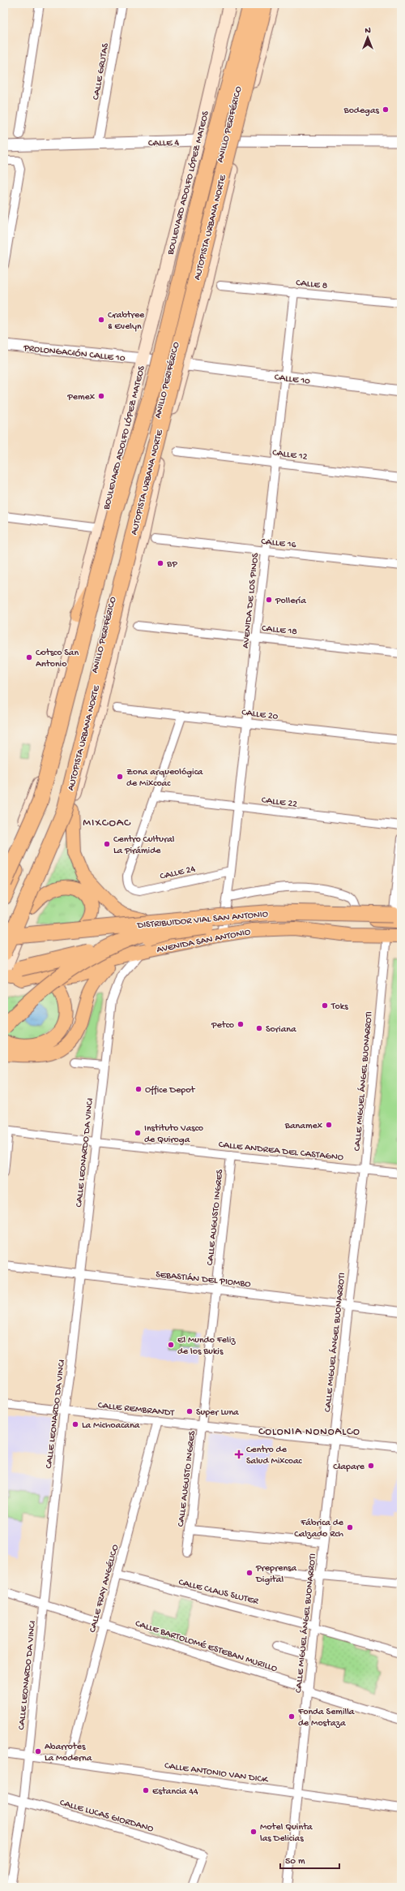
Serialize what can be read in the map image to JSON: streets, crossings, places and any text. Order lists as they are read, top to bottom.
{
  "streets": {
    "highway": ["ANILLO PERIFÉRICO", "AUTOPISTA URBANA NORTE", "DISTRIBUIDOR VIAL SAN ANTONIO"],
    "main road": ["BOULEVARD ADOLFO LÓPEZ MATEOS", "AVENIDA SAN ANTONIO"],
    "street": [
      "CALLE GRUTAS",
      "CALLE 4",
      "CALLE 8",
      "PROLONGACIÓN CALLE 10",
      "CALLE 10",
      "CALLE 12",
      "CALLE 16",
      "AVENIDA DE LOS PINOS",
      "CALLE 18",
      "CALLE 20",
      "CALLE 22",
      "CALLE 24",
      "CALLE MIGUEL ÁNGEL BUONARROTI",
      "CALLE ANDREA DEL CASTAGNO",
      "CALLE LEONARDO DA VINCI",
      "CALLE AUGUSTO INGRES",
      "SEBASTIÁN DEL PIOMBO",
      "CALLE REMBRANDT",
      "CALLE FRAY ANGÉLICO",
      "CALLE CLAUS SLUTER",
      "CALLE BARTOLOMÉ ESTEBAN MURILLO",
      "CALLE ANTONIO VAN DICK",
      "CALLE LUCAS GIORDANO"
    ]
  },
  "crossings": [
    ["CALLE GRUTAS", "CALLE 4"],
    ["ANILLO PERIFÉRICO", "CALLE 4"],
    ["ANILLO PERIFÉRICO", "BOULEVARD ADOLFO LÓPEZ MATEOS"],
    ["ANILLO PERIFÉRICO", "DISTRIBUIDOR VIAL SAN ANTONIO"],
    ["ANILLO PERIFÉRICO", "AVENIDA SAN ANTONIO"],
    ["CALLE 4", "BOULEVARD ADOLFO LÓPEZ MATEOS"],
    ["BOULEVARD ADOLFO LÓPEZ MATEOS", "PROLONGACIÓN CALLE 10"],
    ["CALLE 8", "AVENIDA DE LOS PINOS"],
    ["PROLONGACIÓN CALLE 10", "CALLE 10"],
    ["CALLE 10", "AVENIDA DE LOS PINOS"],
    ["CALLE 12", "AVENIDA DE LOS PINOS"],
    ["CALLE 16", "AVENIDA DE LOS PINOS"],
    ["AVENIDA DE LOS PINOS", "CALLE 18"],
    ["AVENIDA DE LOS PINOS", "CALLE 20"],
    ["AVENIDA DE LOS PINOS", "CALLE 22"],
    ["AVENIDA DE LOS PINOS", "CALLE 24"],
    ["AVENIDA DE LOS PINOS", "AVENIDA SAN ANTONIO"],
    ["CALLE 22", "CALLE 24"],
    ["DISTRIBUIDOR VIAL SAN ANTONIO", "AVENIDA SAN ANTONIO"],
    ["AVENIDA SAN ANTONIO", "CALLE MIGUEL ÁNGEL BUONARROTI"],
    ["AVENIDA SAN ANTONIO", "CALLE LEONARDO DA VINCI"],
    ["CALLE MIGUEL ÁNGEL BUONARROTI", "CALLE ANDREA DEL CASTAGNO"],
    ["CALLE MIGUEL ÁNGEL BUONARROTI", "SEBASTIÁN DEL PIOMBO"],
    ["CALLE MIGUEL ÁNGEL BUONARROTI", "CALLE REMBRANDT"],
    ["CALLE MIGUEL ÁNGEL BUONARROTI", "CALLE CLAUS SLUTER"],
    ["CALLE MIGUEL ÁNGEL BUONARROTI", "CALLE BARTOLOMÉ ESTEBAN MURILLO"],
    ["CALLE MIGUEL ÁNGEL BUONARROTI", "CALLE ANTONIO VAN DICK"],
    ["CALLE ANDREA DEL CASTAGNO", "CALLE LEONARDO DA VINCI"],
    ["CALLE ANDREA DEL CASTAGNO", "CALLE AUGUSTO INGRES"],
    ["CALLE LEONARDO DA VINCI", "SEBASTIÁN DEL PIOMBO"],
    ["CALLE LEONARDO DA VINCI", "CALLE REMBRANDT"],
    ["CALLE LEONARDO DA VINCI", "CALLE BARTOLOMÉ ESTEBAN MURILLO"],
    ["CALLE LEONARDO DA VINCI", "CALLE ANTONIO VAN DICK"],
    ["CALLE LEONARDO DA VINCI", "CALLE LUCAS GIORDANO"],
    ["CALLE AUGUSTO INGRES", "SEBASTIÁN DEL PIOMBO"],
    ["CALLE AUGUSTO INGRES", "CALLE REMBRANDT"],
    ["CALLE REMBRANDT", "CALLE FRAY ANGÉLICO"],
    ["CALLE FRAY ANGÉLICO", "CALLE CLAUS SLUTER"],
    ["CALLE FRAY ANGÉLICO", "CALLE BARTOLOMÉ ESTEBAN MURILLO"],
    ["CALLE FRAY ANGÉLICO", "CALLE ANTONIO VAN DICK"]
  ],
  "districts": ["MIXCOAC", "COLONIA NONOALCO"],
  "places": {
    "other": [
      "Bodegas",
      "Crabtree & Evelyn",
      "Pemex",
      "BP",
      "Pollería",
      "Cotsco San Antonio",
      "Zona arqueológica de Mixcoac",
      "Centro Cultural La Pirámide",
      "Toks",
      "Petco",
      "Soriana",
      "Office Depot",
      "Banamex",
      "Instituto Vasco de Quiroga",
      "El Mundo Feliz de los Bukis",
      "Super Luna",
      "La Michoacana",
      "Clapare",
      "Fábrica de Calzado Rch",
      "Preprensa Digital",
      "Fonda Semilla de Mostaza",
      "Abarrotes La Moderna",
      "Estancia 44",
      "Motel Quinta las Delicias"
    ],
    "health": ["Centro de Salud Mixcoac"]
  },
  "scale_bar": "50 m",
  "north": "top"
}
